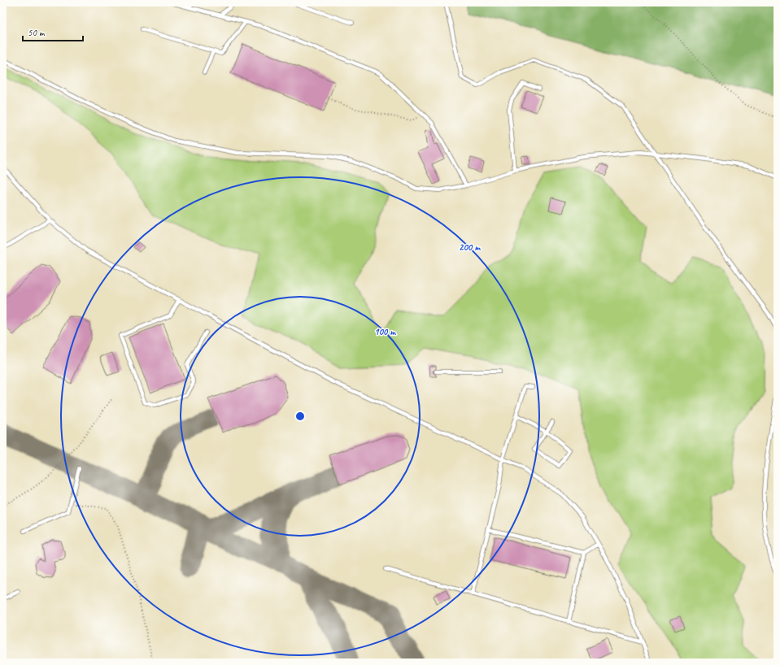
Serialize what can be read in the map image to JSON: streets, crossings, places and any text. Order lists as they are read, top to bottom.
{
  "scale_bar": "50 m",
  "rings": ["200 m", "100 m"]
}
